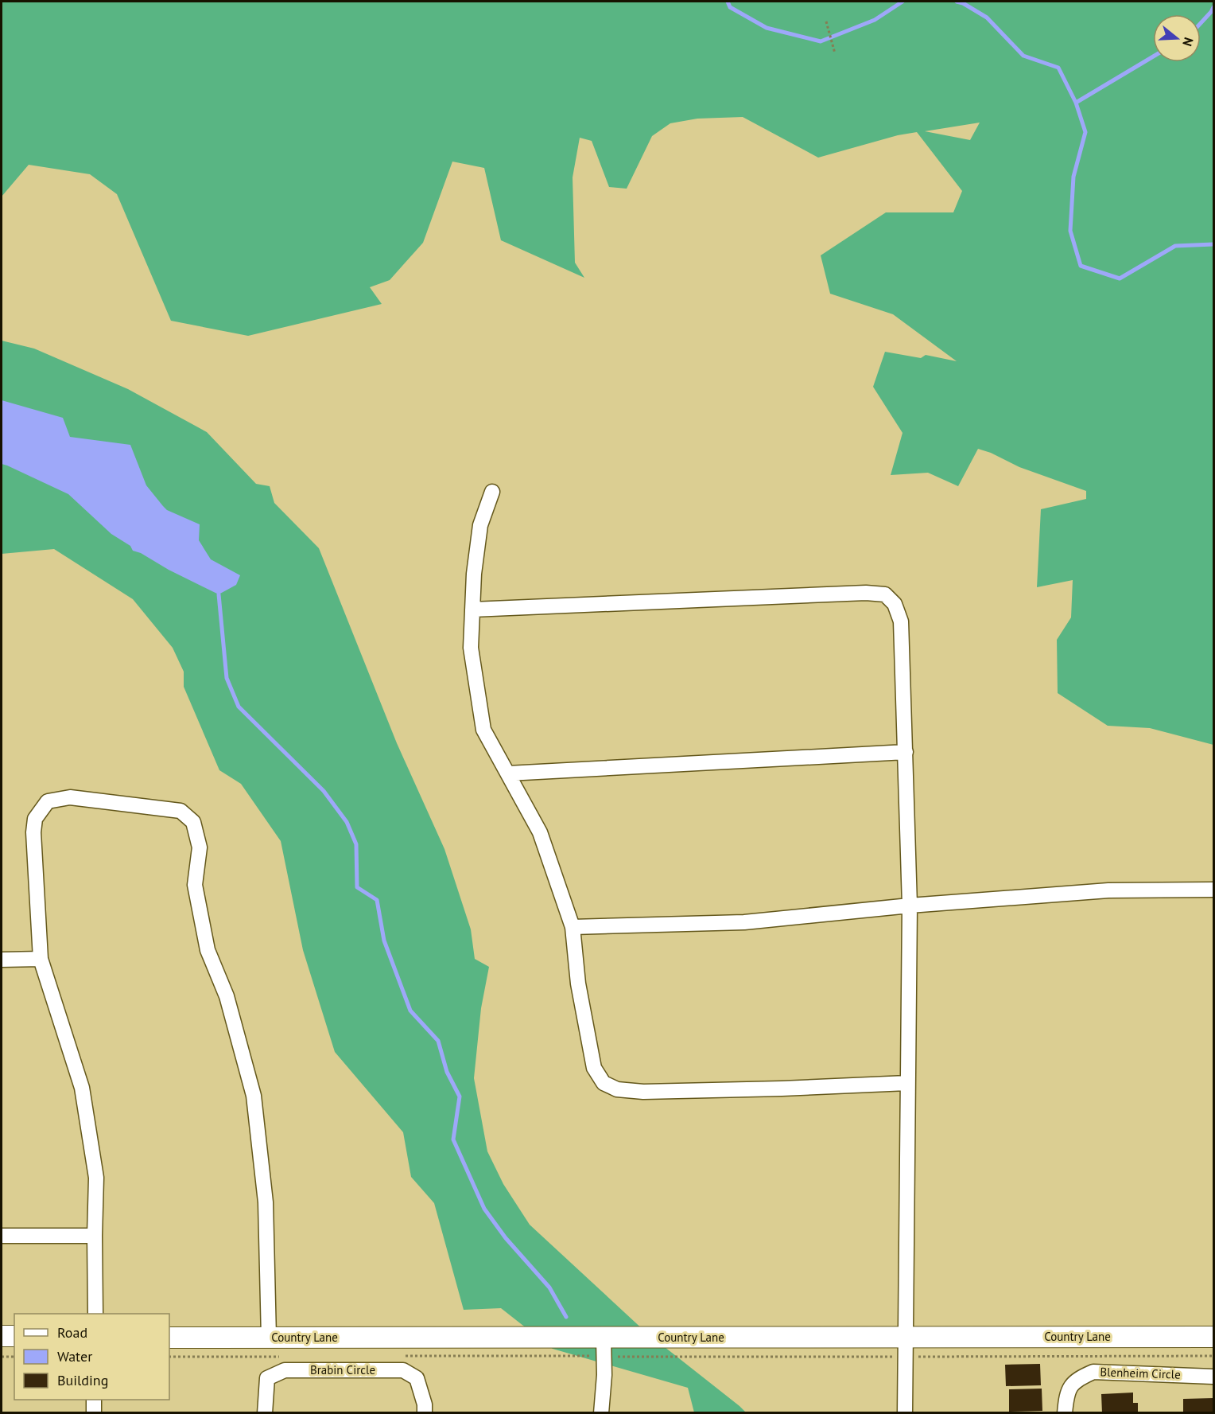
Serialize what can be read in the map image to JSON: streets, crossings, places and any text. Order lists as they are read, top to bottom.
{
  "streets": {
    "street": ["Country Lane", "Brabin Circle", "Blenheim Circle"]
  },
  "legend": ["Road", "Water", "Building"],
  "north": "right"
}
